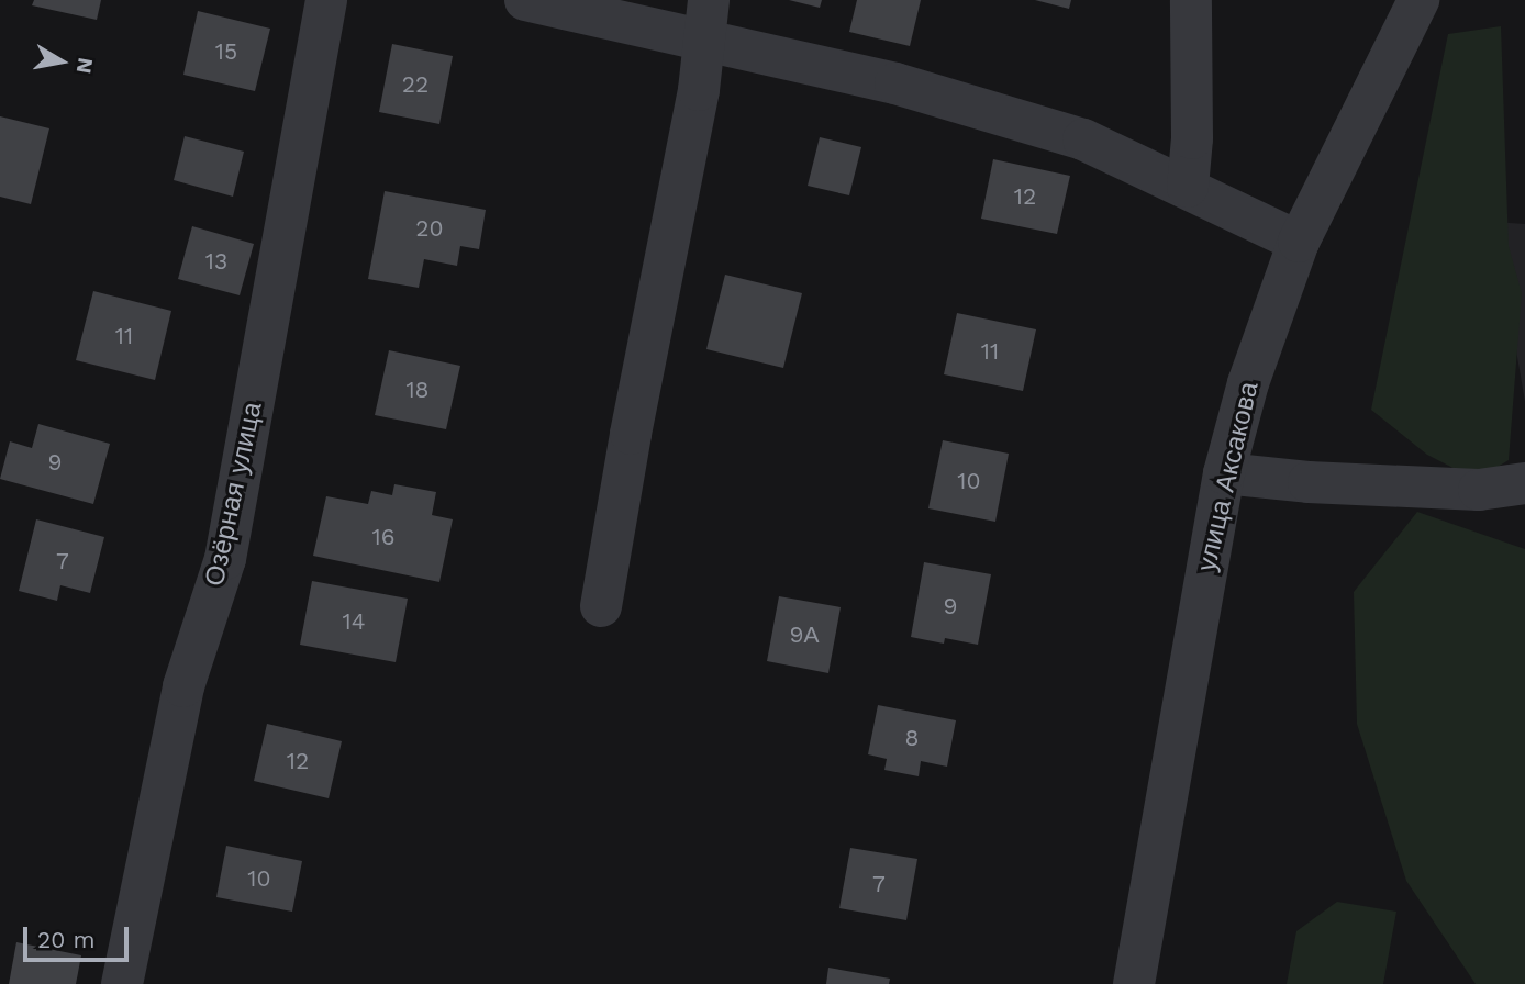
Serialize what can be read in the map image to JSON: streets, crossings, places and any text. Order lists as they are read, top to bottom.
{
  "streets": {
    "street": ["улица Аксакова", "Озёрная улица"]
  },
  "house_numbers": [
    "15",
    "22",
    "12",
    "20",
    "13",
    "11",
    "11",
    "18",
    "9",
    "10",
    "16",
    "7",
    "9",
    "14",
    "9А",
    "8",
    "12",
    "10",
    "7"
  ],
  "scale_bar": "20 m",
  "north": "right"
}
